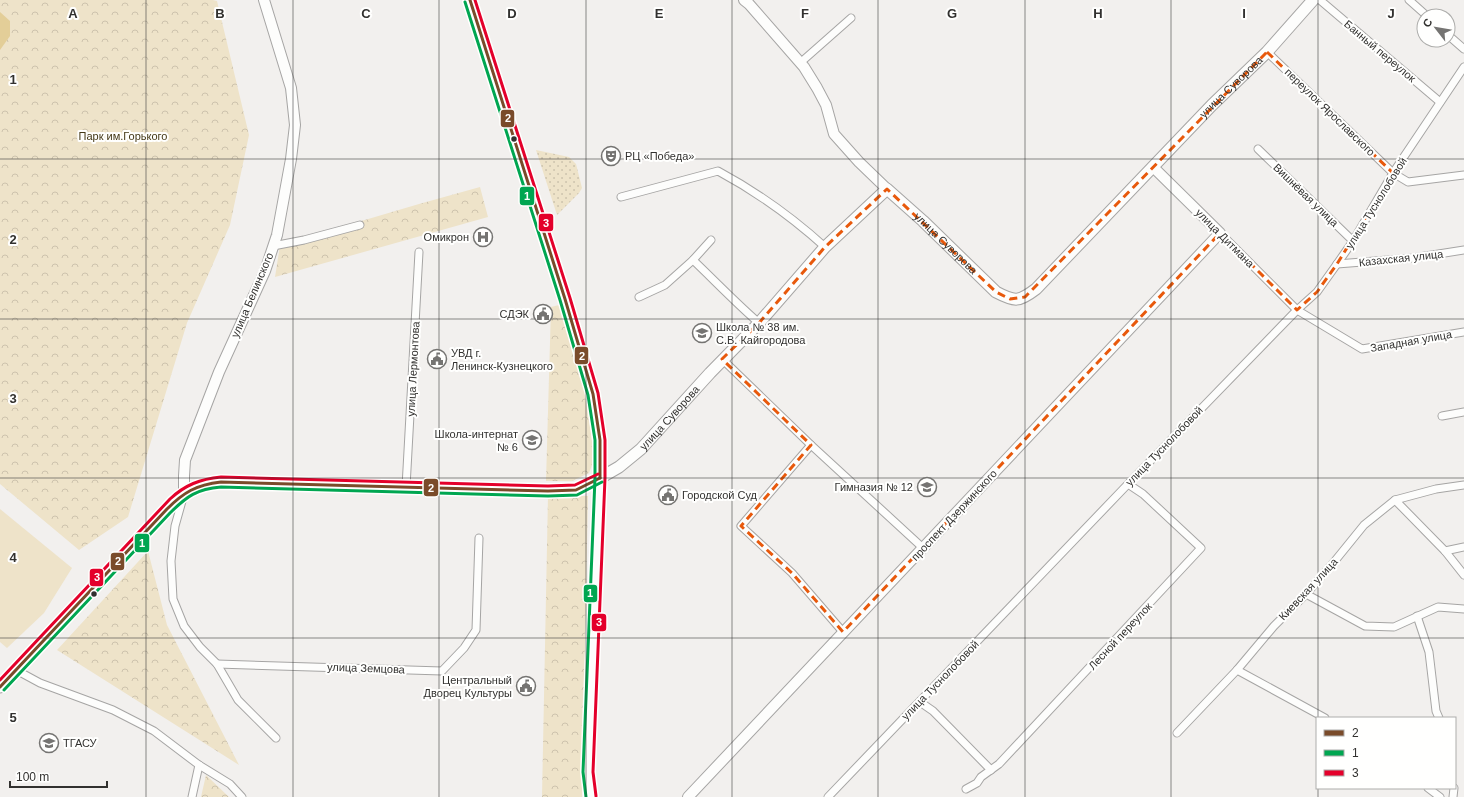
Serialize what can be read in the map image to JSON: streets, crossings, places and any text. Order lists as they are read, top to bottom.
{
  "streets": {
    "main road": ["улица Суворова"],
    "street": [
      "Банный переулок",
      "переулок Ярославского",
      "Вишнёвая улица",
      "улица Туснолобовой",
      "улица Дитмана",
      "Казахская улица",
      "улица Белинского",
      "Западная улица",
      "улица Лермонтова",
      "проспект Дзержинского",
      "Киевская улица",
      "Лесной переулок",
      "улица Земцова"
    ]
  },
  "crossings": [
    ["Банный переулок", "улица Туснолобовой"],
    ["улица Суворова", "переулок Ярославского"],
    ["улица Суворова", "улица Дитмана"],
    ["улица Суворова", "улица Лермонтова"],
    ["переулок Ярославского", "улица Туснолобовой"],
    ["Вишнёвая улица", "улица Туснолобовой"],
    ["улица Туснолобовой", "улица Дитмана"],
    ["улица Туснолобовой", "Казахская улица"],
    ["улица Туснолобовой", "Западная улица"],
    ["улица Туснолобовой", "Лесной переулок"],
    ["улица Дитмана", "Западная улица"],
    ["улица Дитмана", "проспект Дзержинского"]
  ],
  "parks": ["Парк им.Горького"],
  "places": {
    "theatre": ["РЦ «Победа»"],
    "hospital": ["Омикрон"],
    "public building": [
      "СДЭК",
      "УВД г. Ленинск-Кузнецкого",
      "Городской Суд",
      "Центральный Дворец Культуры"
    ],
    "school or university": [
      "Школа № 38 им. С.В. Кайгородова",
      "Школа-интернат № 6",
      "Гимназия № 12",
      "ТГАСУ"
    ]
  },
  "lines": ["transit line 2", "transit line 3", "transit line 1"],
  "legend": ["2", "1", "3"],
  "scale_bar": "100 m",
  "north": "top left",
  "grid": {
    "columns": [
      "A",
      "B",
      "C",
      "D",
      "E",
      "F",
      "G",
      "H",
      "I",
      "J"
    ],
    "rows": [
      "1",
      "2",
      "3",
      "4",
      "5"
    ]
  }
}
